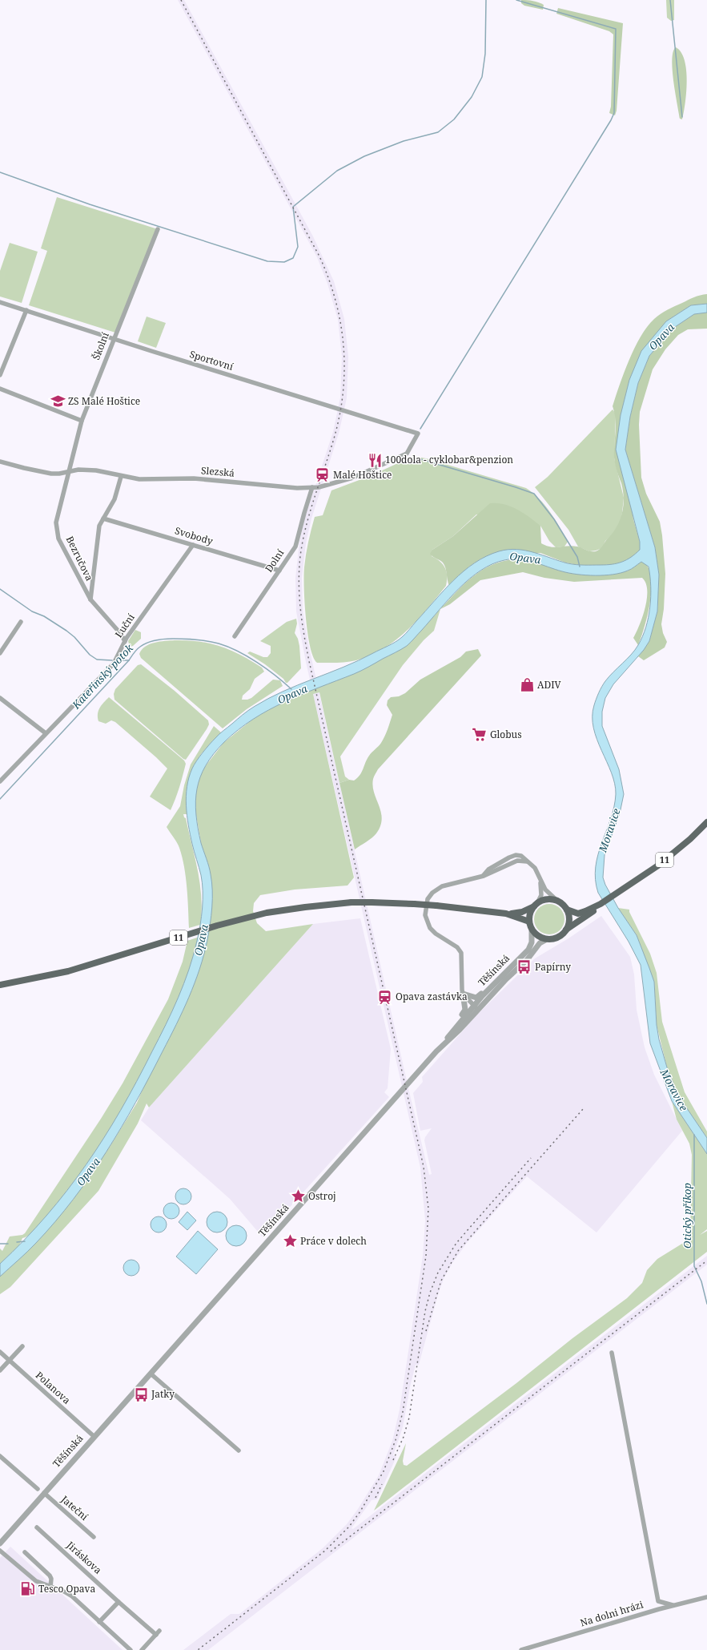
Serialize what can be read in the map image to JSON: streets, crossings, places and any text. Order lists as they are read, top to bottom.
{
  "streets": {
    "main road": ["11", "Těšínská"],
    "street": [
      "Školní",
      "Sportovní",
      "Slezská",
      "Svobody",
      "Bezručova",
      "Dolní",
      "Luční",
      "Polanova",
      "Jateční",
      "Jiráskova",
      "Na dolni hrázi"
    ]
  },
  "crossings": [
    ["Školní", "Sportovní"],
    ["Školní", "Slezská"],
    ["Školní", "Bezručova"],
    ["Sportovní", "Slezská"],
    ["Slezská", "Bezručova"],
    ["Slezská", "Dolní"],
    ["Svobody", "Dolní"],
    ["Svobody", "Luční"],
    ["Bezručova", "Luční"],
    ["11", "Těšínská"],
    ["Těšínská", "Polanova"],
    ["Těšínská", "Jateční"]
  ],
  "water": [
    "Opava",
    "Kateřinský potok",
    "Moravice",
    "Otický příkop"
  ],
  "places": {
    "school or university": ["ZS Malé Hoštice"],
    "restaurant": ["100dola - cyklobar&penzion"],
    "station": ["Malé Hoštice", "Opava zastávka"],
    "shop": ["ADIV"],
    "supermarket": ["Globus"],
    "bus stop": ["Papírny", "Jatky"],
    "place": ["Ostroj", "Práce v dolech"],
    "fuel station": ["Tesco Opava"]
  }
}
